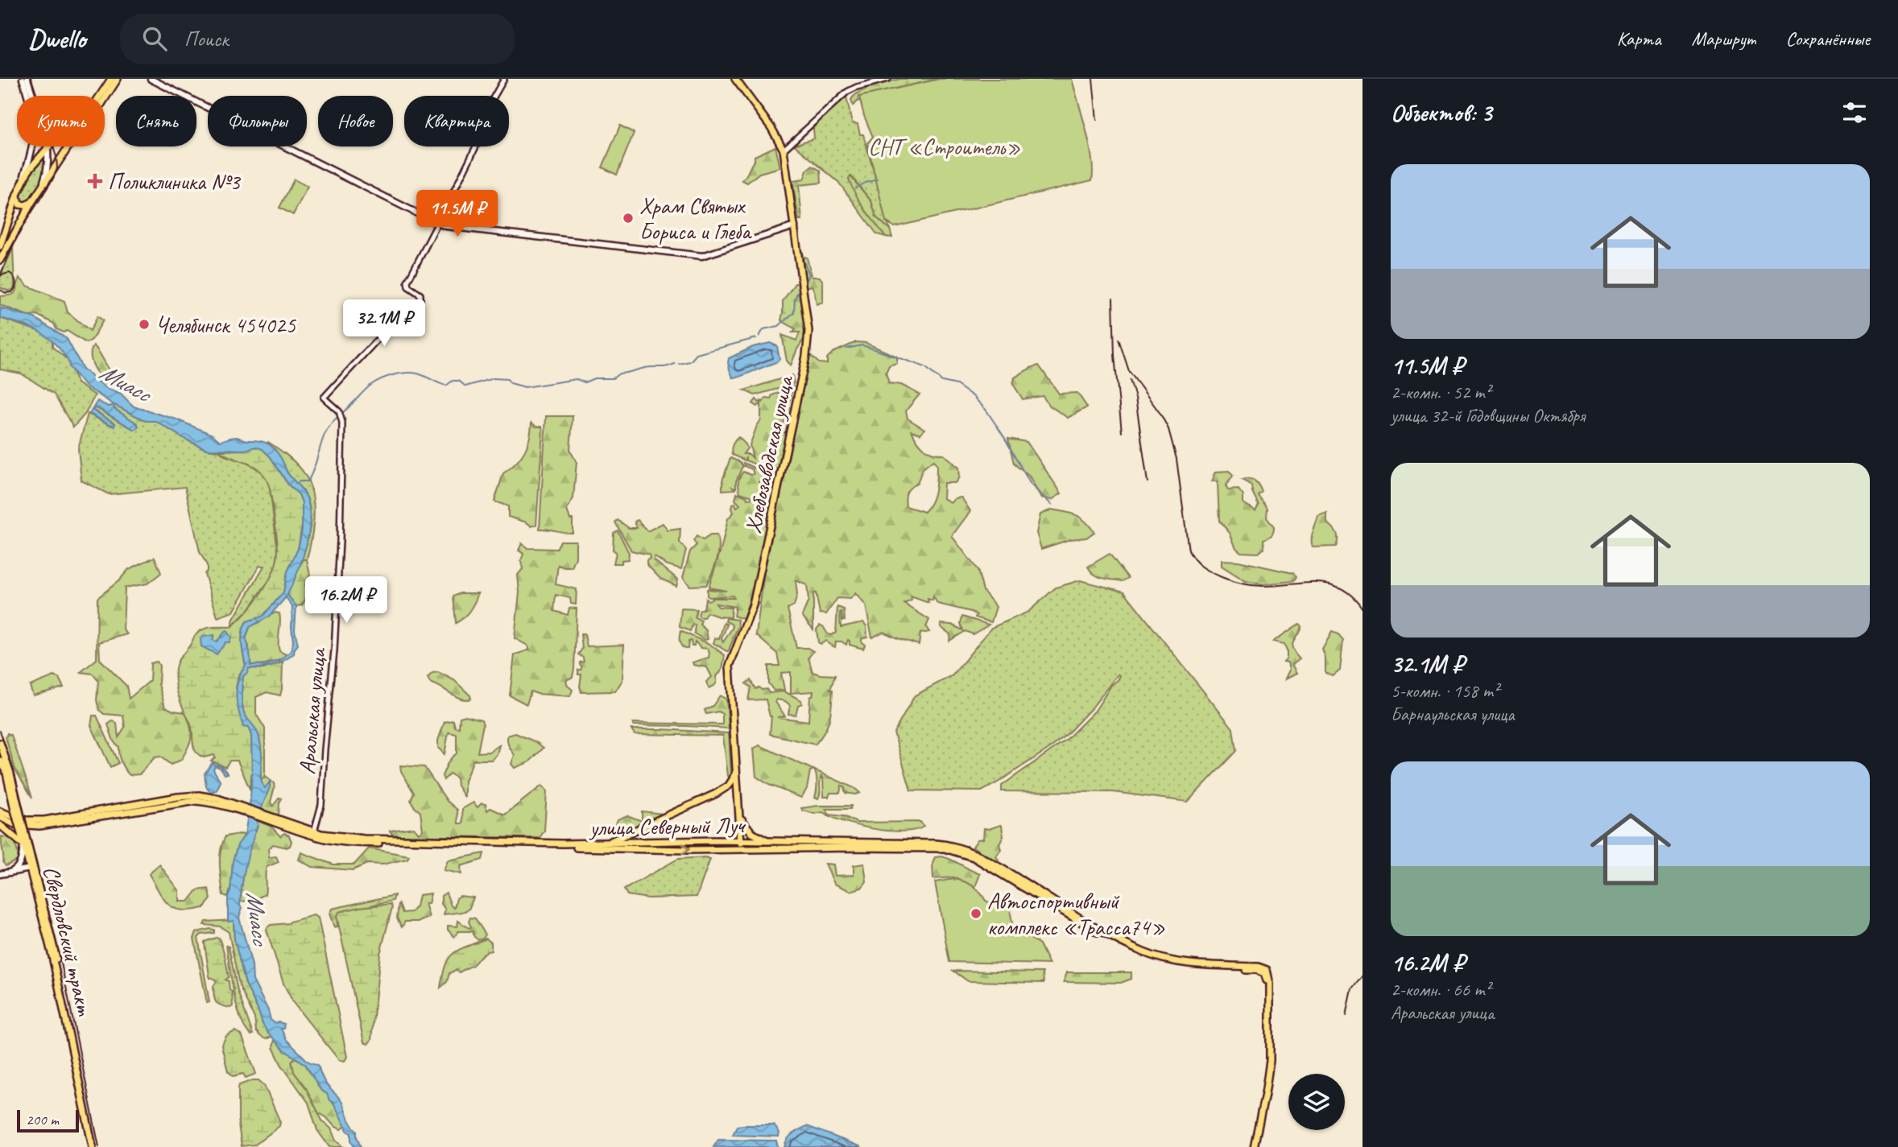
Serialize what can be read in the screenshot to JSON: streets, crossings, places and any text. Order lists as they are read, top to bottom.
{
  "streets": {
    "main road": ["Хлебозаводская улица", "улица Северный Луч", "Свердловский тракт"],
    "street": ["Аральская улица"]
  },
  "crossings": [
    ["Хлебозаводская улица", "улица Северный Луч"],
    ["Аральская улица", "улица Северный Луч"]
  ],
  "water": ["Миасс"],
  "parks": ["СНТ «Строитель»"],
  "places": {
    "health": ["Поликлиника №3"],
    "other": ["Храм Святых Бориса и Глеба", "Челябинск 454025", "Автоспортивный комплекс «Трасса74»"]
  },
  "scale_bar": "200 m",
  "page": {
    "header": "Dwello",
    "search": "Поиск",
    "nav": ["Карта", "Маршрут", "Сохранённые"],
    "heading": "Объектов: 3",
    "chip": [
      "Купить",
      "Снять",
      "Фильтры",
      "Новое",
      "Квартира"
    ],
    "list": [
      {
        "name": "11.5M ₽",
        "note": "2-комн. · 52 m² · улица 32-й Годовщины Октября"
      },
      {
        "name": "32.1M ₽",
        "note": "5-комн. · 158 m² · Барнаульская улица"
      },
      {
        "name": "16.2M ₽",
        "note": "2-комн. · 66 m² · Аральская улица"
      }
    ],
    "price": ["11.5M ₽", "32.1M ₽", "16.2M ₽"],
    "scale": "200 m"
  }
}
